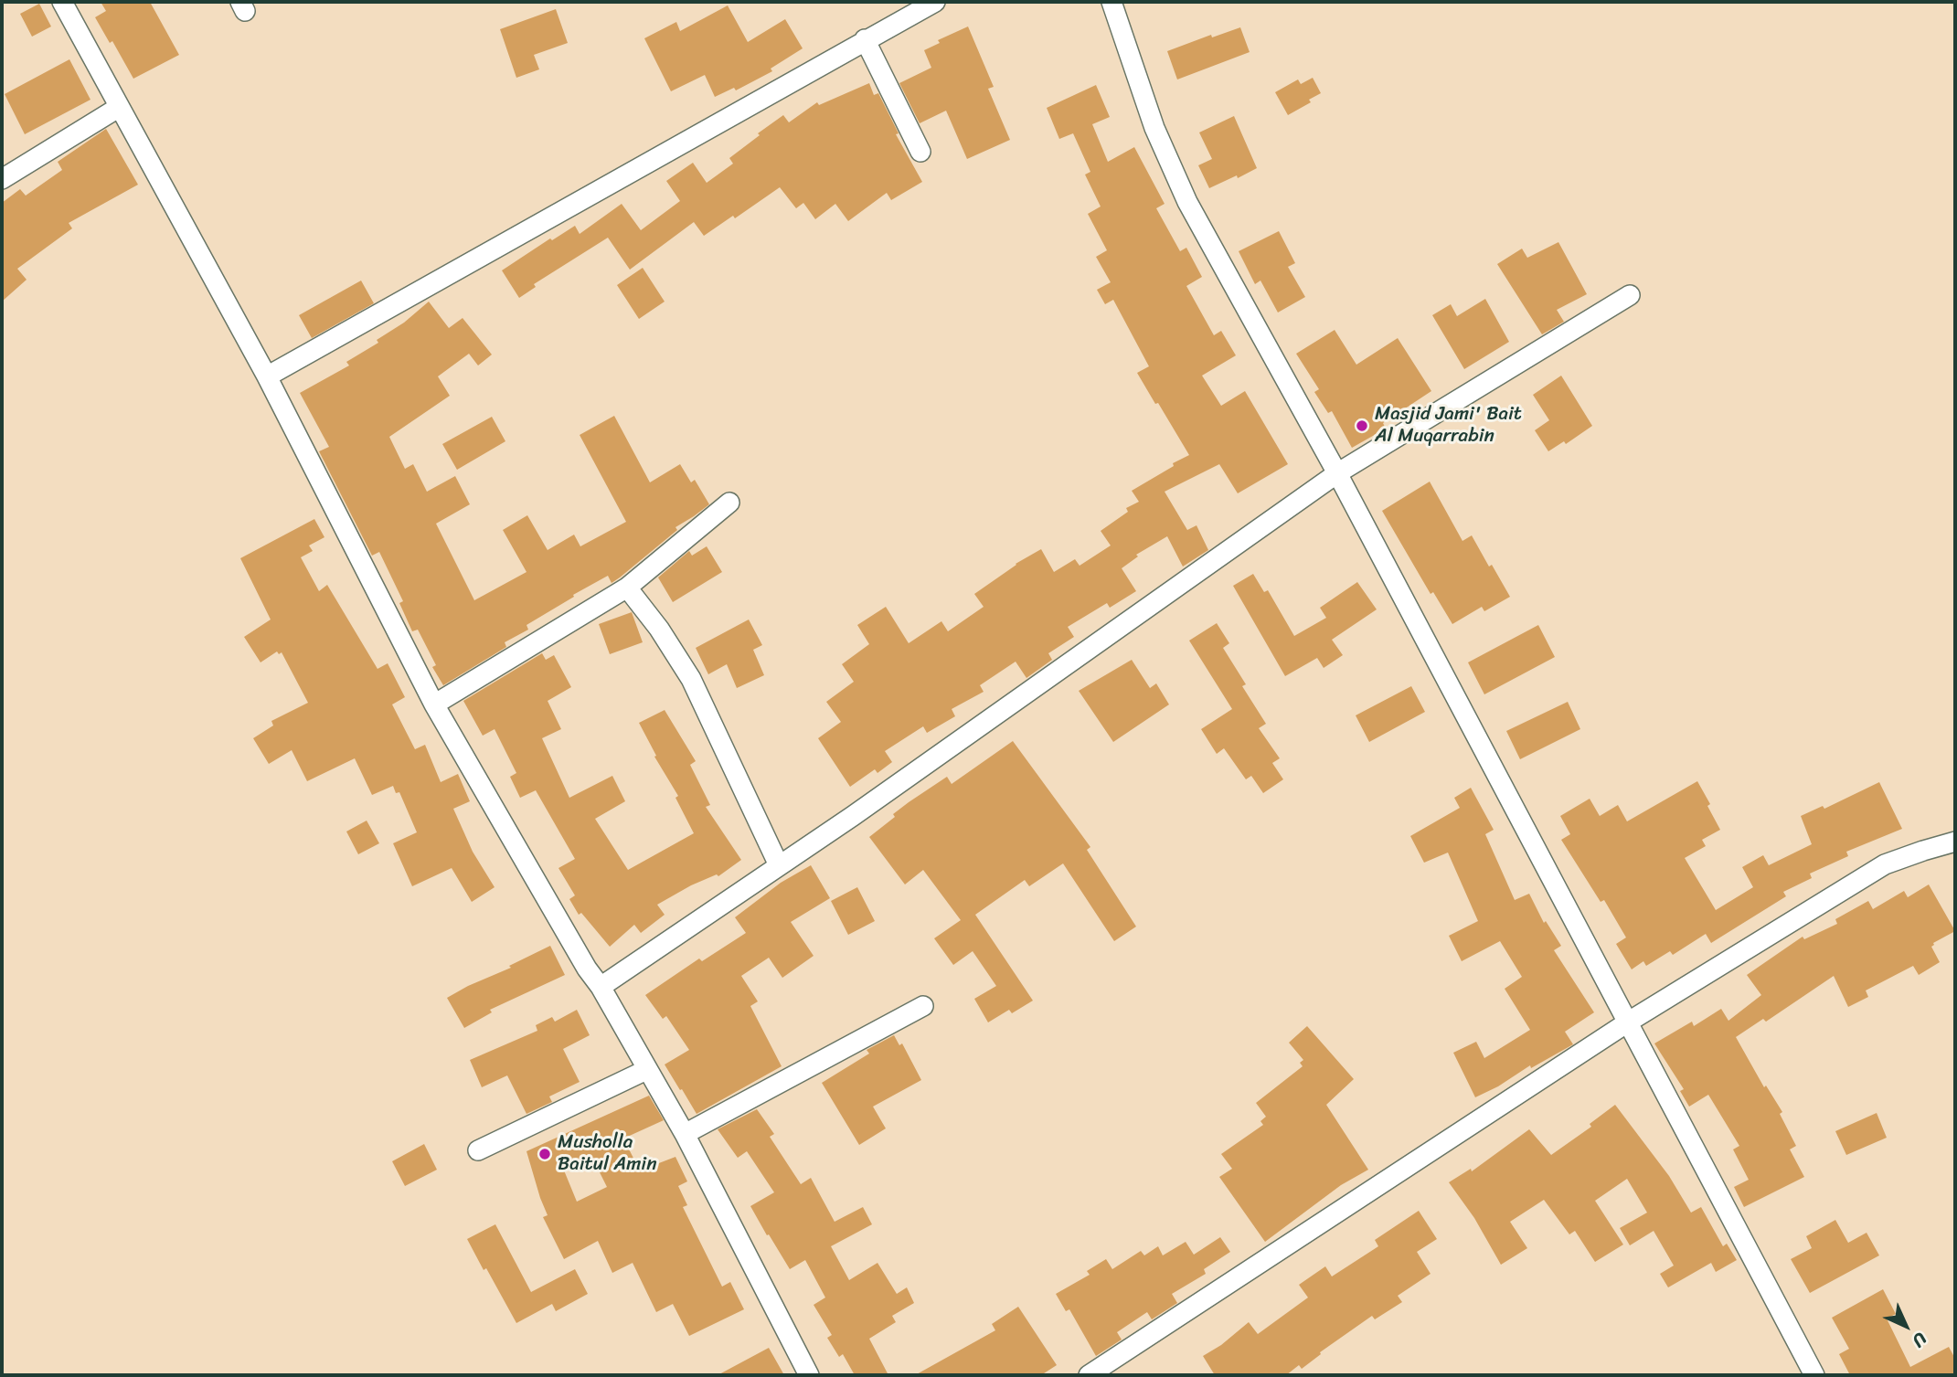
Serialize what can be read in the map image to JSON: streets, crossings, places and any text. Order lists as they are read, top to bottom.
{
  "places": ["Masjid Jami' Bait Al Muqarrabin", "Musholla Baitul Amin"],
  "north": "bottom right"
}
